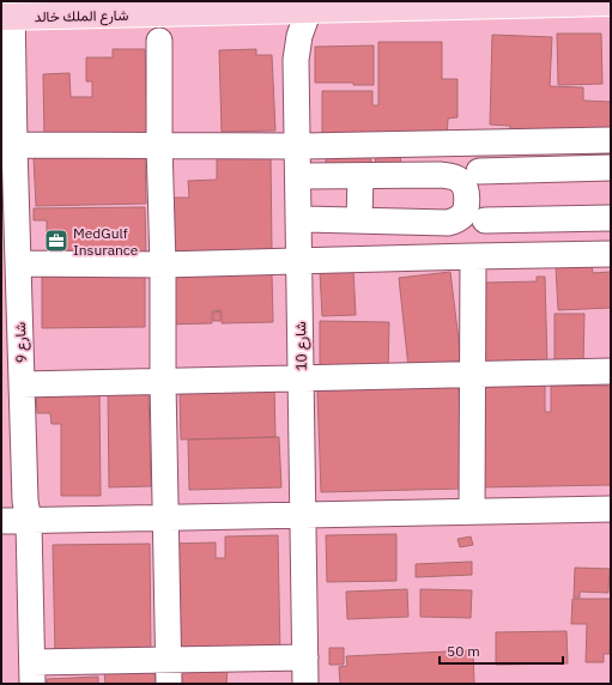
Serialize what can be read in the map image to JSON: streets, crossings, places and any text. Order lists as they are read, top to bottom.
{
  "streets": {
    "main road": ["شارع الملك خالد"],
    "street": ["شارع 9", "شارع 10"]
  },
  "crossings": [
    ["شارع الملك خالد", "شارع 9"],
    ["شارع الملك خالد", "شارع 10"]
  ],
  "places": {
    "office": ["MedGulf Insurance"]
  },
  "scale_bar": "50 m"
}
